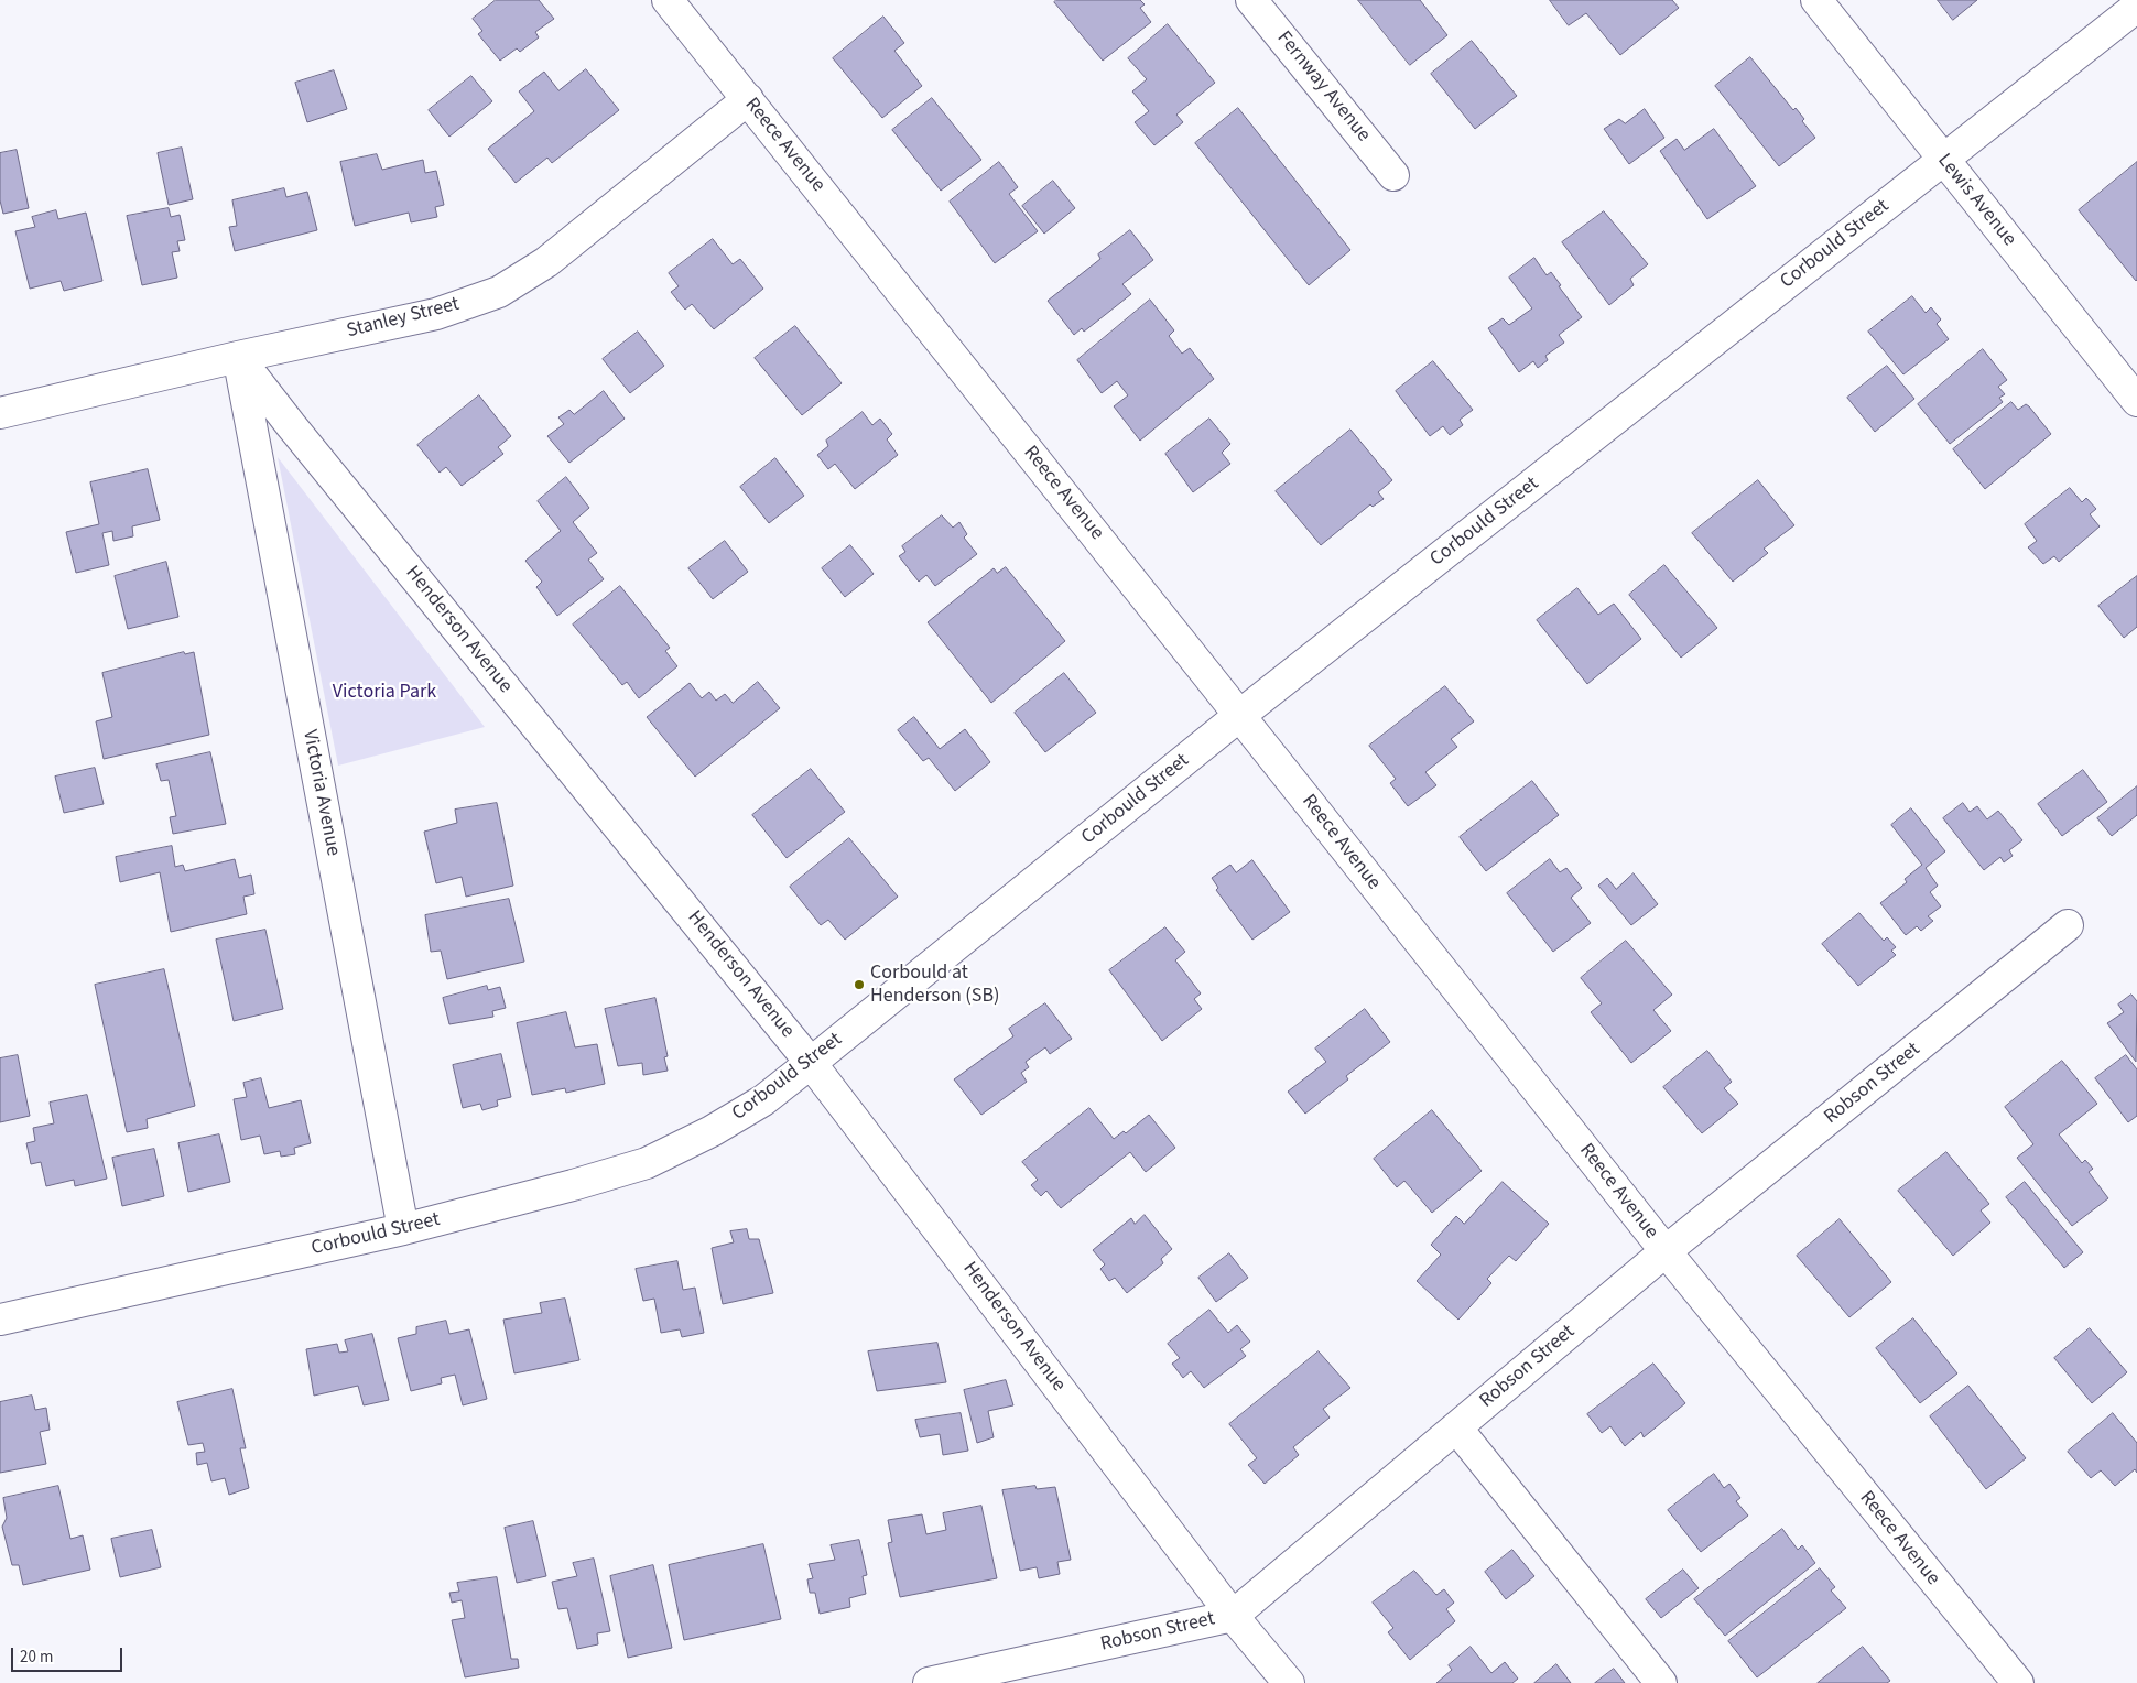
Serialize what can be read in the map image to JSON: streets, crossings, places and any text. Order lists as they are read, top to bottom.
{
  "streets": {
    "street": [
      "Fernway Avenue",
      "Reece Avenue",
      "Lewis Avenue",
      "Corbould Street",
      "Stanley Street",
      "Henderson Avenue",
      "Victoria Avenue",
      "Robson Street"
    ]
  },
  "crossings": [
    ["Reece Avenue", "Corbould Street"],
    ["Reece Avenue", "Stanley Street"],
    ["Reece Avenue", "Robson Street"],
    ["Lewis Avenue", "Corbould Street"],
    ["Corbould Street", "Henderson Avenue"],
    ["Corbould Street", "Victoria Avenue"],
    ["Stanley Street", "Henderson Avenue"],
    ["Stanley Street", "Victoria Avenue"],
    ["Henderson Avenue", "Victoria Avenue"],
    ["Henderson Avenue", "Robson Street"]
  ],
  "parks": ["Victoria Park"],
  "places": ["Corbould at Henderson (SB)"],
  "scale_bar": "20 m"
}
